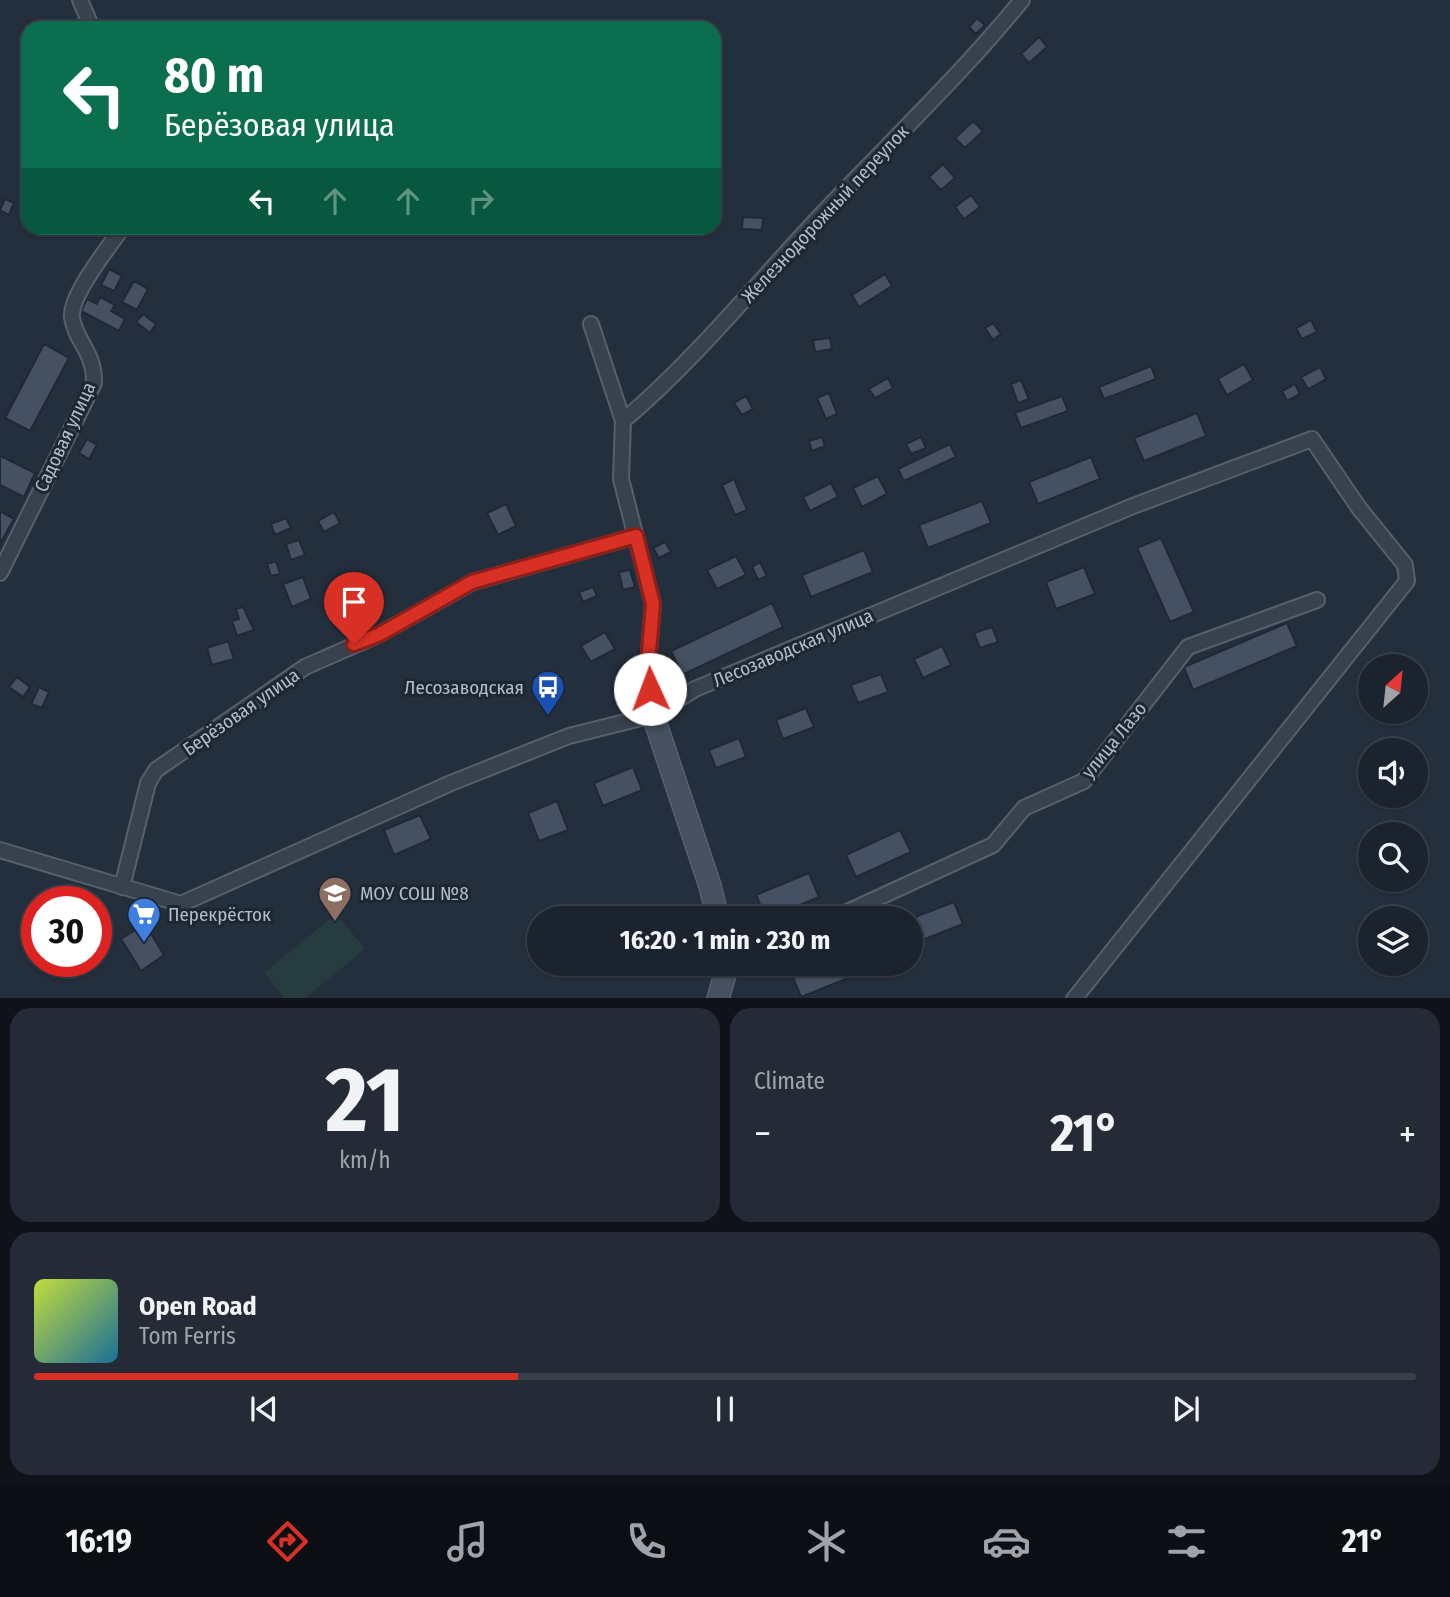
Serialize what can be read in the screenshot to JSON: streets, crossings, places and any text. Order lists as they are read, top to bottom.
{
  "streets": {
    "street": [
      "Железнодорожный переулок",
      "Садовая улица",
      "Лесозаводская улица",
      "Берёзовая улица",
      "улица Лазо"
    ]
  },
  "crossings": [
    ["Лесозаводская улица", "Берёзовая улица"]
  ],
  "places": {
    "bus stop": ["Лесозаводская"],
    "school or university": ["МОУ СОШ №8"],
    "supermarket": ["Перекрёсток"]
  },
  "north": "top right",
  "page": {
    "turn": ["80 m", "Берёзовая улица"],
    "limit": "30",
    "trip": "16:20 · 1 min · 230 m",
    "tile": [
      ["21", "km/h"],
      "Climate"
    ],
    "heat": ["−", "21°", "+"],
    "song": ["Open Road", "Tom Ferris"],
    "tabs": ["16:19", "21°"]
  }
}
